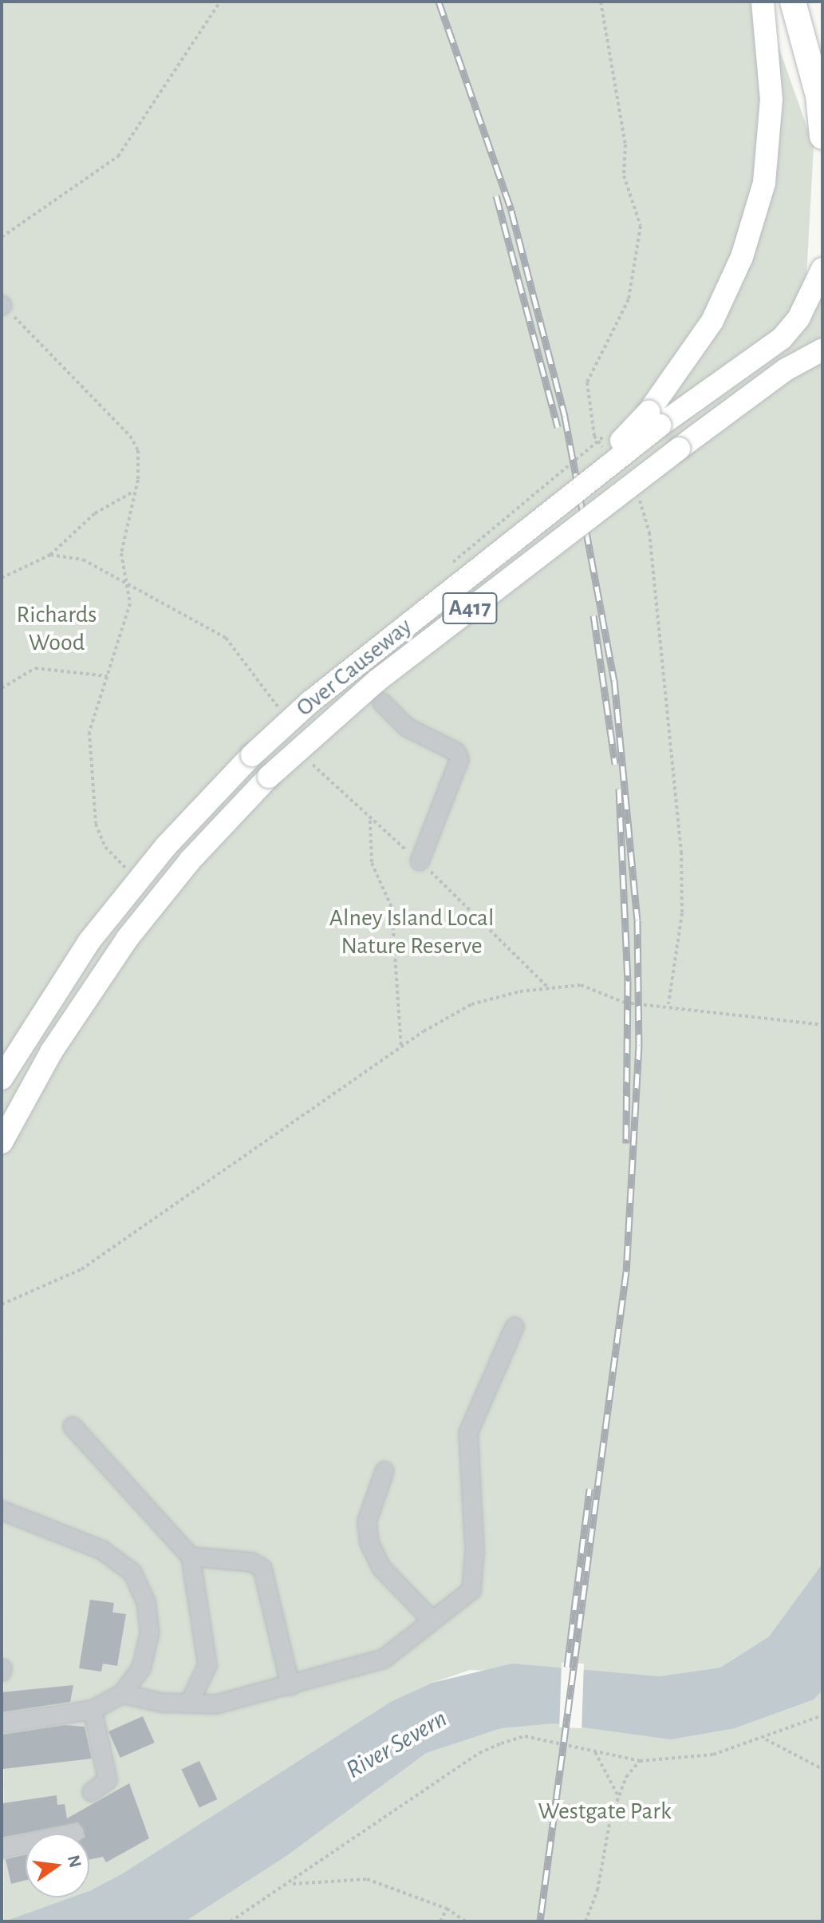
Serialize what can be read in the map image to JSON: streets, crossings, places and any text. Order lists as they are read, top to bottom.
{
  "streets": {
    "main road": ["A417", "Over Causeway"]
  },
  "water": ["River Severn"],
  "parks": ["Richards Wood", "Alney Island Local Nature Reserve", "Westgate Park"],
  "north": "right"
}
